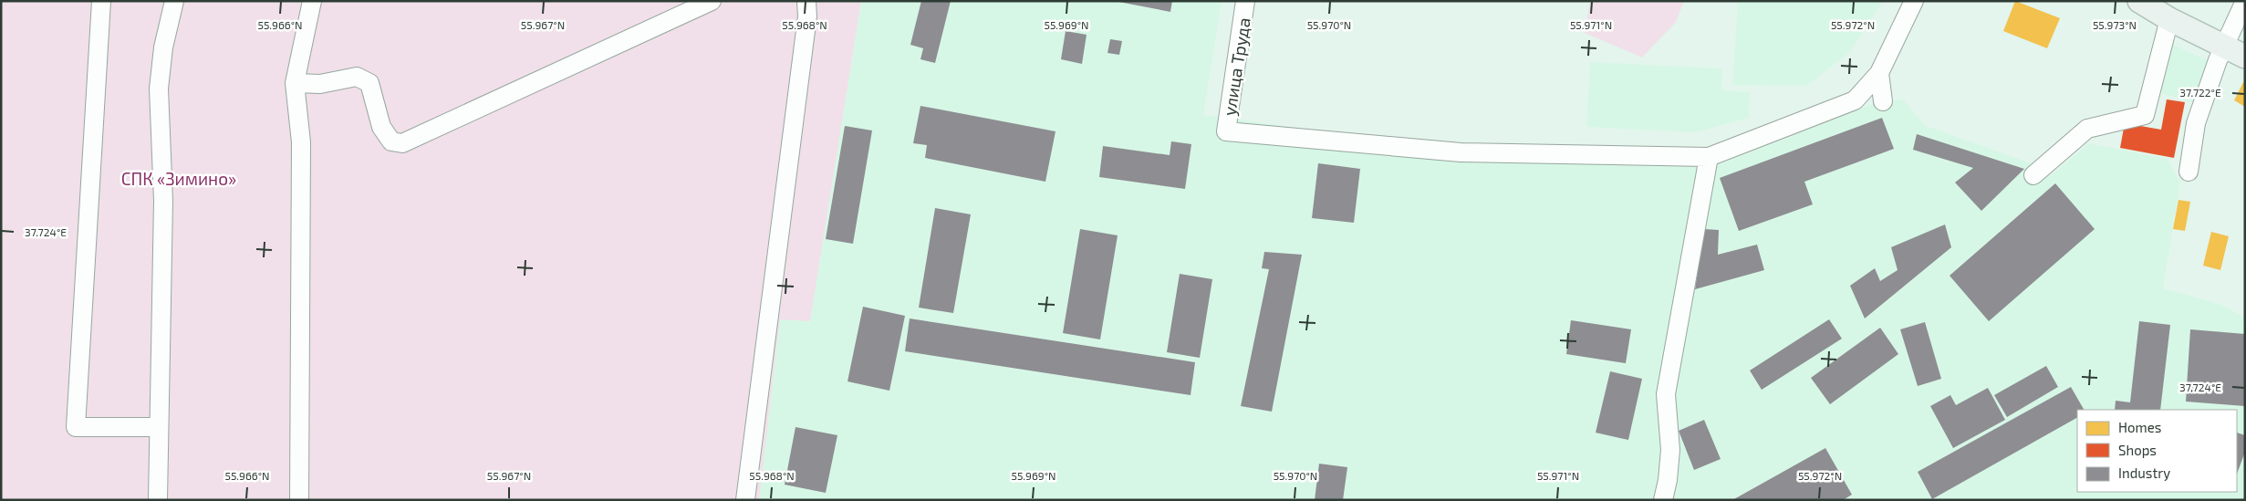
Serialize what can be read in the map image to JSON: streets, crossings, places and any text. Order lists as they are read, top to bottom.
{
  "streets": {
    "street": ["улица Труда"]
  },
  "parks": ["СПК «Зимино»"],
  "legend": ["Homes", "Shops", "Industry"],
  "coordinates": [
    "55.966°N",
    "55.967°N",
    "55.968°N",
    "55.969°N",
    "55.970°N",
    "55.971°N",
    "55.972°N",
    "55.973°N",
    "37.722°E",
    "37.724°E"
  ]
}
